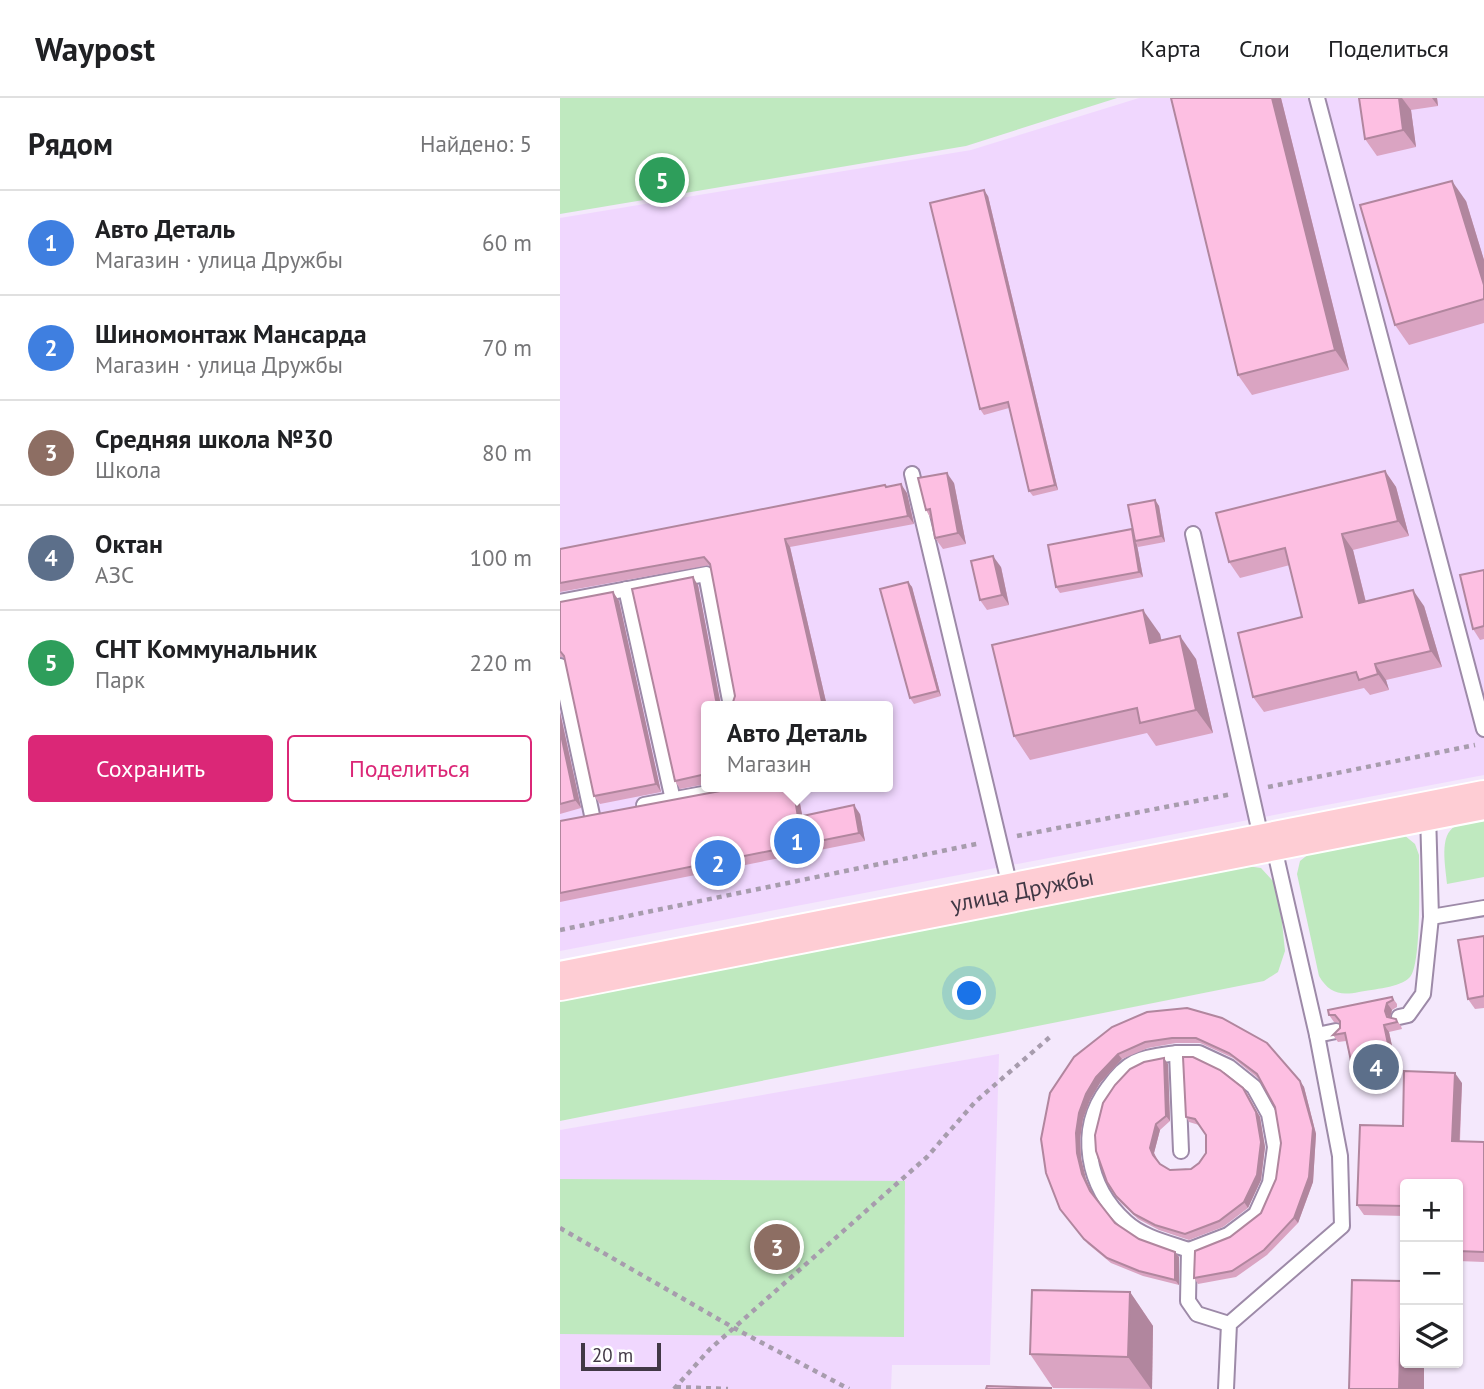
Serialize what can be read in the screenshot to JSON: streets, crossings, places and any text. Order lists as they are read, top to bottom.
{
  "streets": {
    "main road": ["улица Дружбы"]
  },
  "scale_bar": "20 m",
  "page": {
    "header": "Waypost",
    "nav": ["Карта", "Слои", "Поделиться"],
    "heading": ["Рядом", "Найдено: 5"],
    "pins": [
      "5",
      "1",
      "2",
      "4",
      "3"
    ],
    "list": [
      {
        "mark": "1",
        "name": "Авто Деталь",
        "note": "Магазин · улица Дружбы",
        "value": "60 m"
      },
      {
        "mark": "2",
        "name": "Шиномонтаж Мансарда",
        "note": "Магазин · улица Дружбы",
        "value": "70 m"
      },
      {
        "mark": "3",
        "name": "Средняя школа №30",
        "note": "Школа",
        "value": "80 m"
      },
      {
        "mark": "4",
        "name": "Октан",
        "note": "АЗС",
        "value": "100 m"
      },
      {
        "mark": "5",
        "name": "СНТ Коммунальник",
        "note": "Парк",
        "value": "220 m"
      }
    ],
    "popup": ["Авто Деталь", "Магазин"],
    "buttons": ["Сохранить", "Поделиться"],
    "map_buttons": ["+", "−"],
    "scale": "20 m"
  }
}
